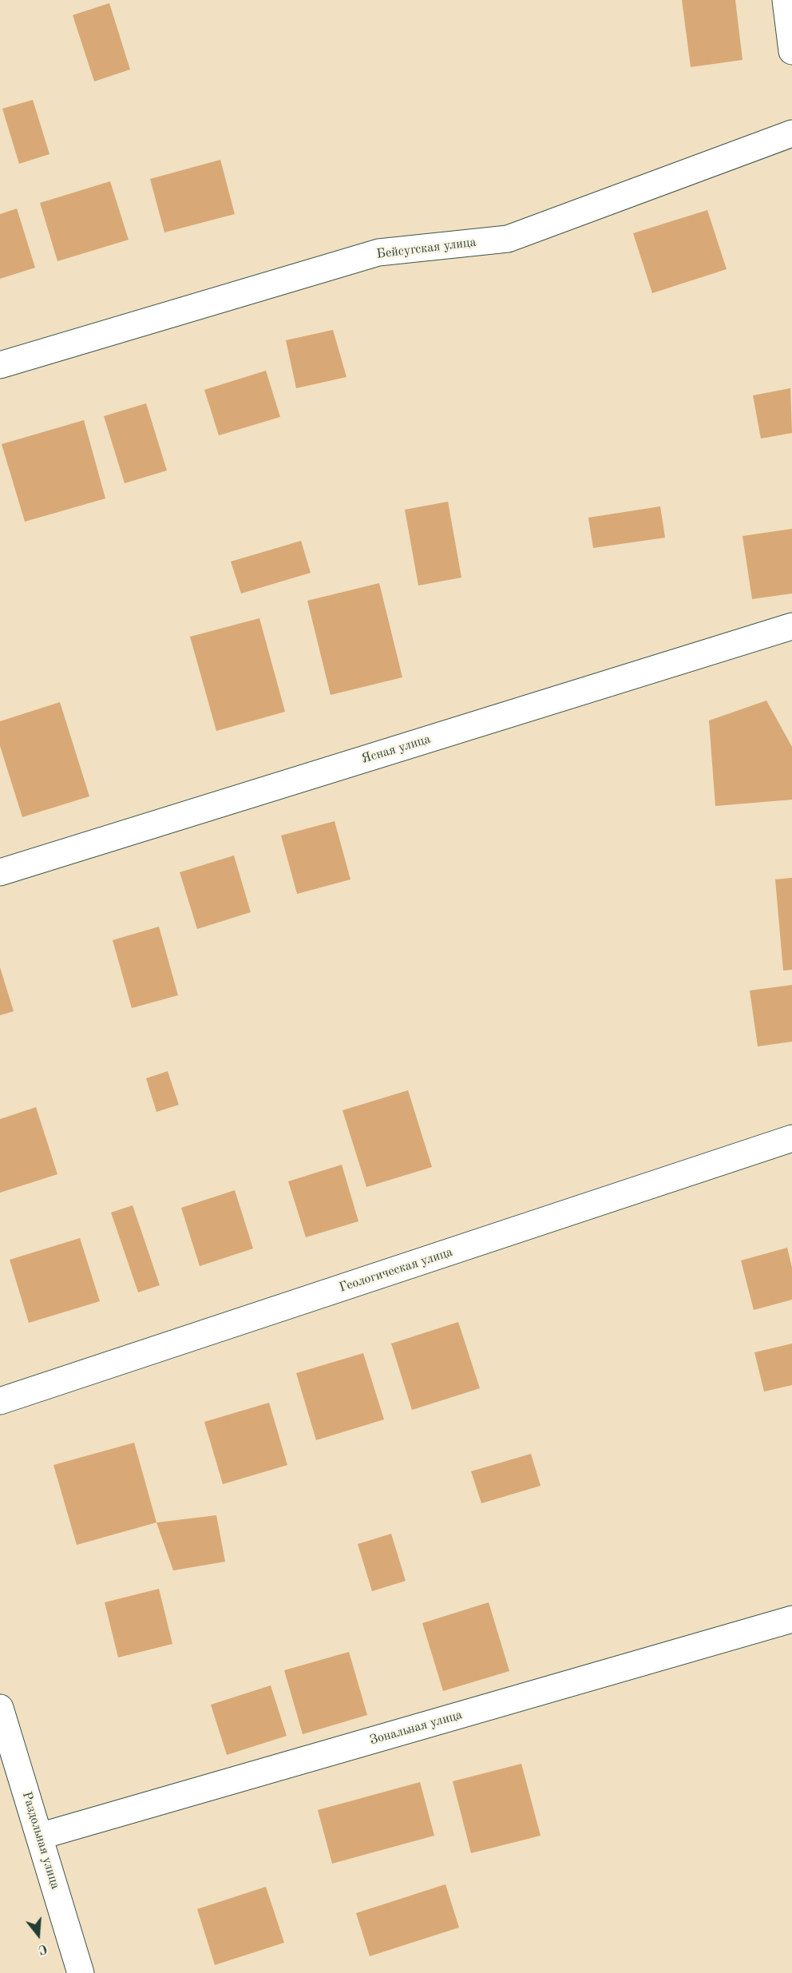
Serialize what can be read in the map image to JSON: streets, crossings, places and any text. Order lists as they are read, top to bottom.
{
  "streets": {
    "street": [
      "Бейсугская улица",
      "Ясная улица",
      "Геологическая улица",
      "Зональная улица",
      "Раздольная улица"
    ]
  },
  "crossings": [
    ["Зональная улица", "Раздольная улица"]
  ],
  "north": "bottom"
}
